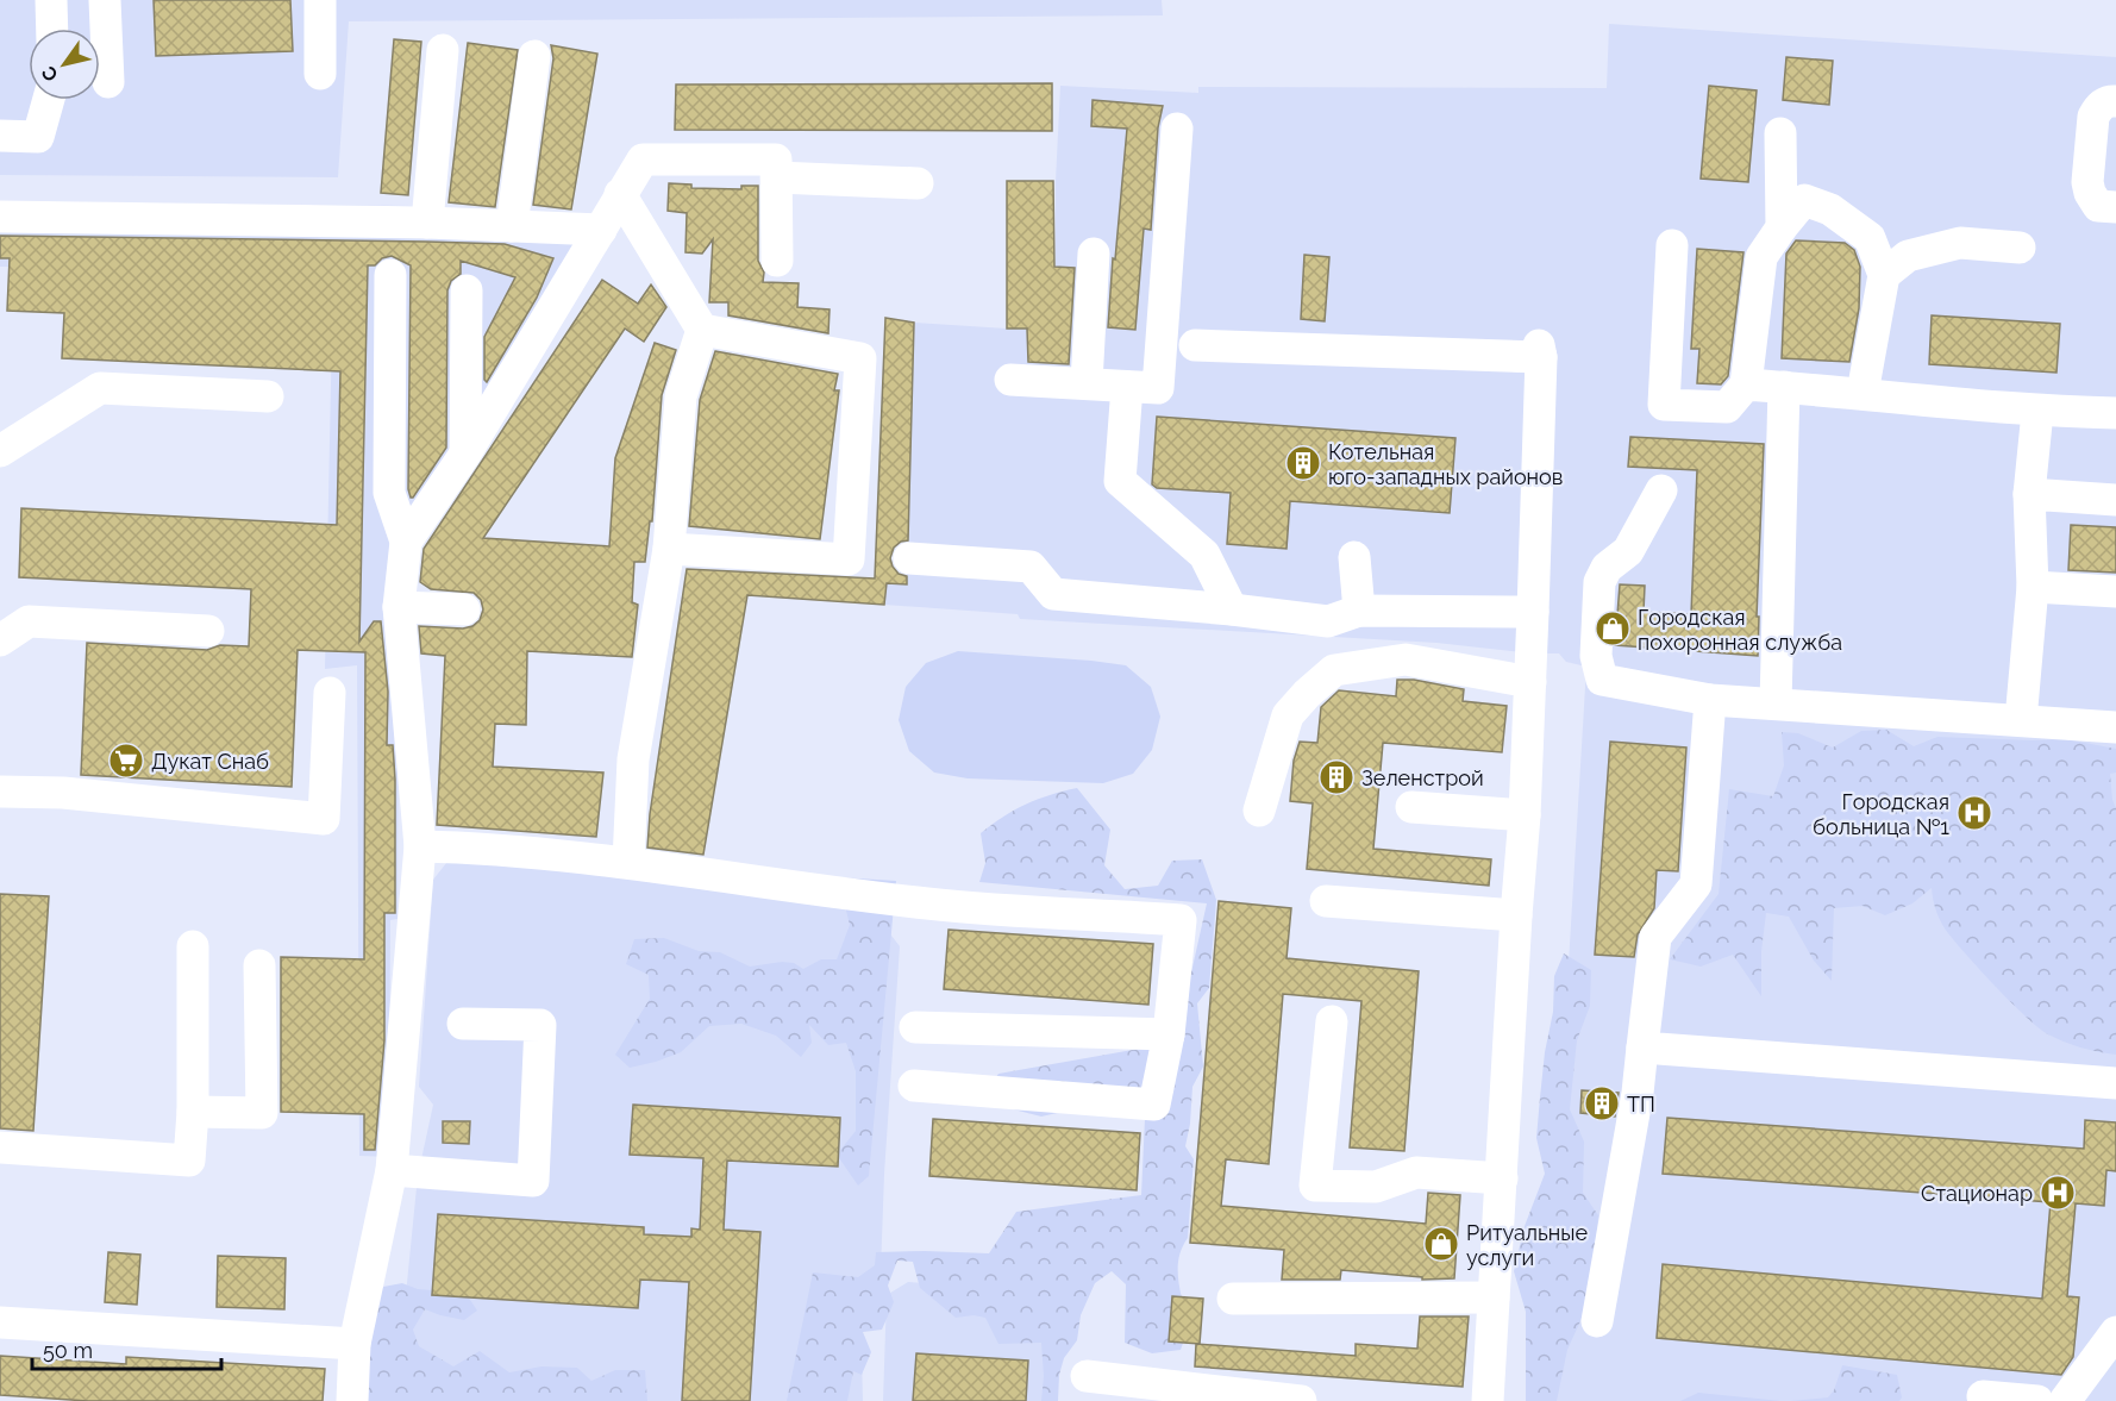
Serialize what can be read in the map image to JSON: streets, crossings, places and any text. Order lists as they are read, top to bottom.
{
  "places": {
    "building": ["Котельная юго-западных районов", "Зеленстрой", "ТП"],
    "shop": ["Городская похоронная служба", "Ритуальные услуги"],
    "supermarket": ["Дукат Снаб"],
    "hospital": ["Городская больница №1", "Стационар"]
  },
  "scale_bar": "50 m",
  "north": "bottom left"
}
